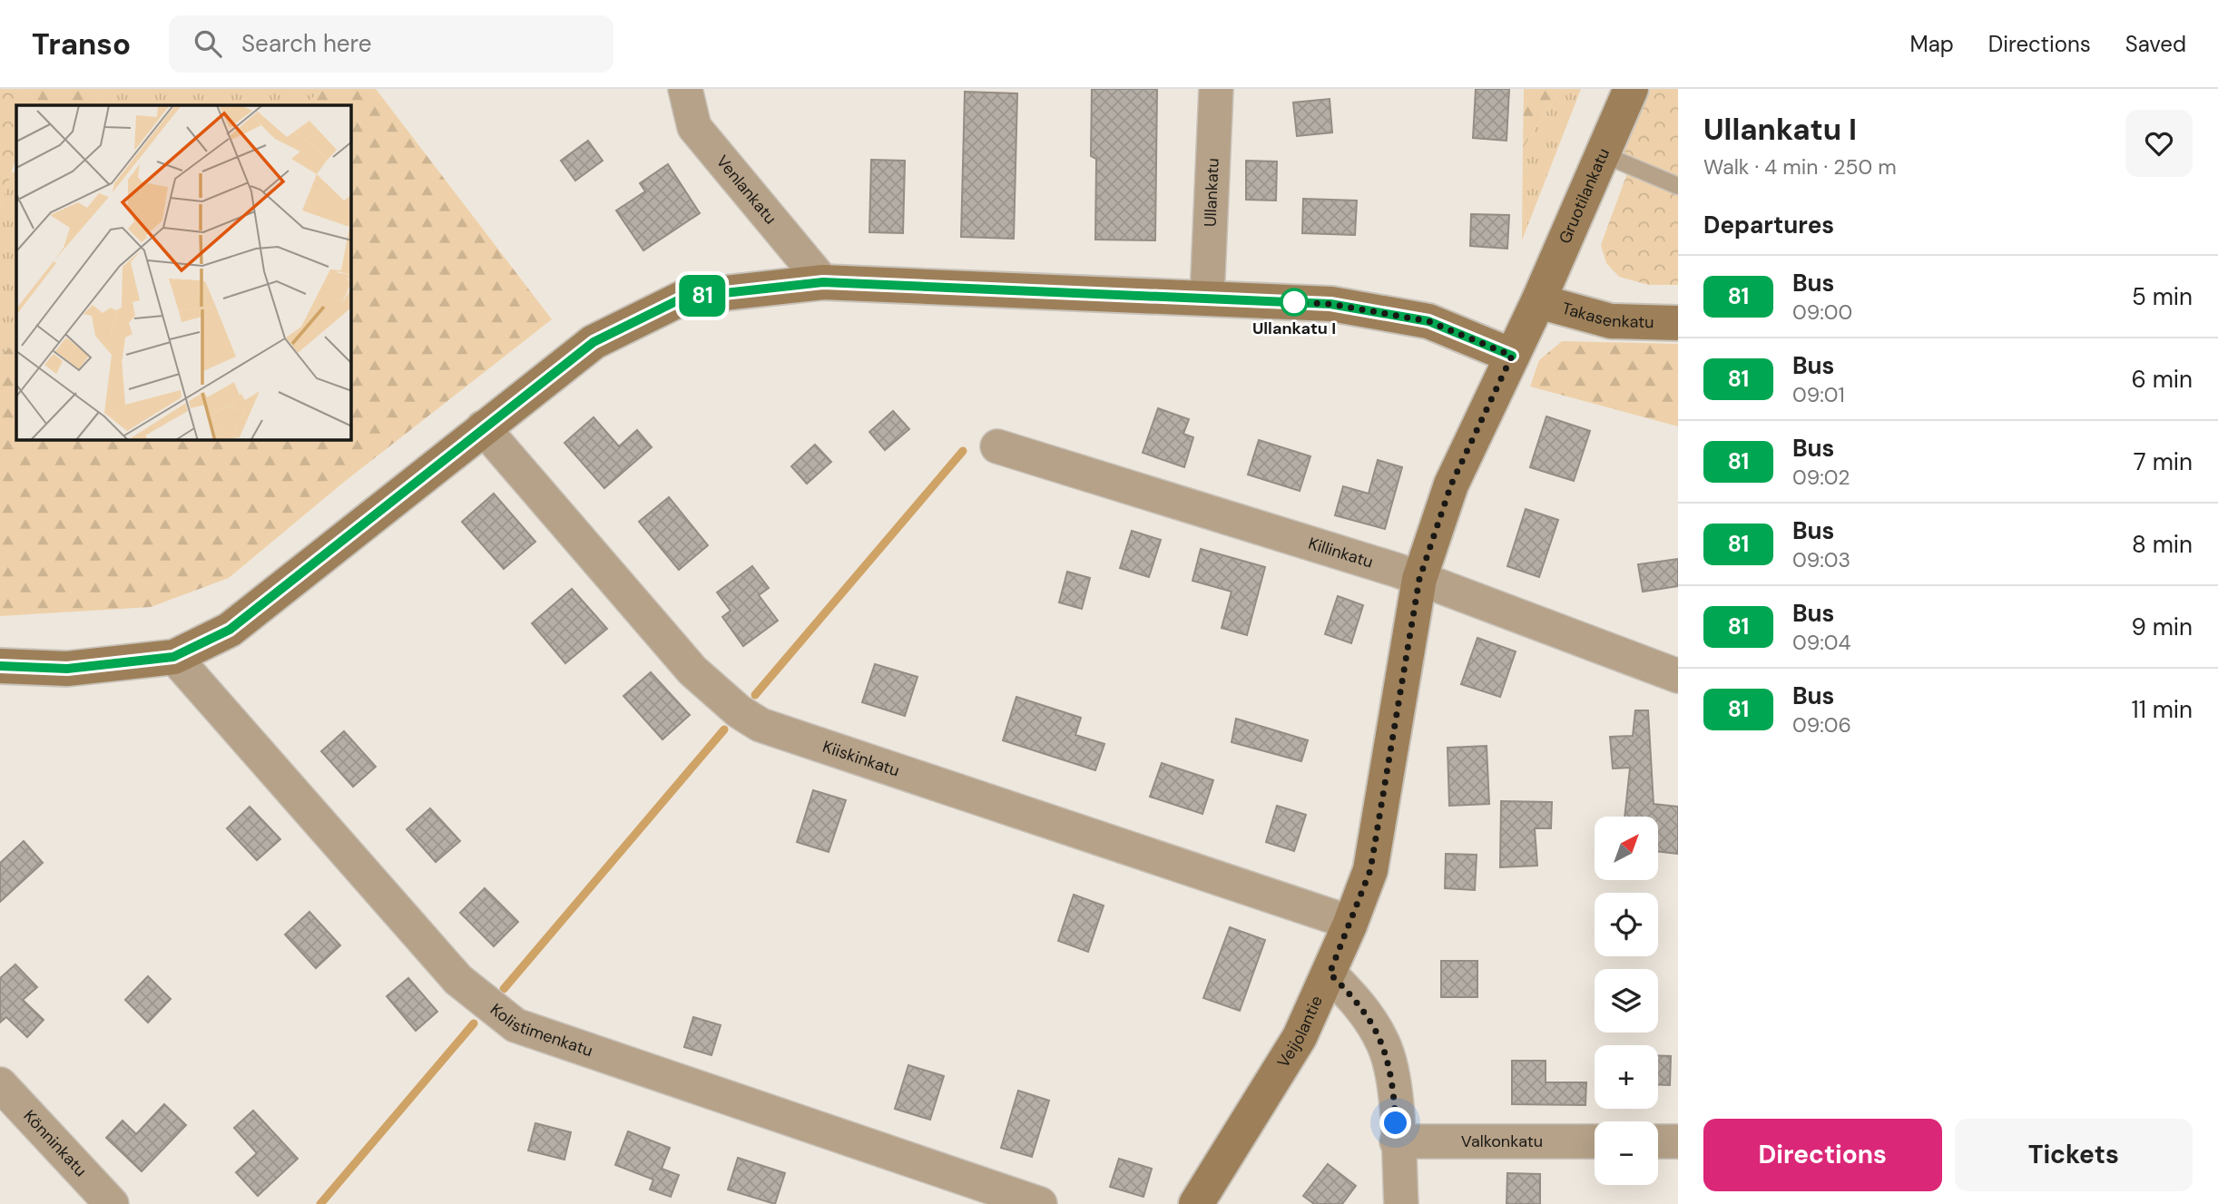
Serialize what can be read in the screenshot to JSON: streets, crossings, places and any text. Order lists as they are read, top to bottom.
{
  "streets": {
    "street": [
      "Venlankatu",
      "Ullankatu",
      "Gruotilankatu",
      "Takasenkatu",
      "Killinkatu",
      "Kiiskinkatu",
      "Kolistimenkatu",
      "Veijolantie",
      "Valkonkatu",
      "Könninkatu"
    ]
  },
  "crossings": [
    ["Gruotilankatu", "Takasenkatu"],
    ["Gruotilankatu", "Veijolantie"],
    ["Takasenkatu", "Veijolantie"],
    ["Killinkatu", "Veijolantie"],
    ["Kiiskinkatu", "Veijolantie"]
  ],
  "places": ["Ullankatu I"],
  "lines": ["bus line 81"],
  "north": "top right",
  "page": {
    "header": "Transo",
    "search": "Search here",
    "nav": ["Map", "Directions", "Saved"],
    "on_map": "81",
    "heading": [
      ["Ullankatu I", "Walk · 4 min · 250 m"],
      "Departures"
    ],
    "list": [
      {
        "mark": "81",
        "name": "Bus",
        "note": "09:00",
        "value": "5 min"
      },
      {
        "mark": "81",
        "name": "Bus",
        "note": "09:01",
        "value": "6 min"
      },
      {
        "mark": "81",
        "name": "Bus",
        "note": "09:02",
        "value": "7 min"
      },
      {
        "mark": "81",
        "name": "Bus",
        "note": "09:03",
        "value": "8 min"
      },
      {
        "mark": "81",
        "name": "Bus",
        "note": "09:04",
        "value": "9 min"
      },
      {
        "mark": "81",
        "name": "Bus",
        "note": "09:06",
        "value": "11 min"
      }
    ],
    "map_buttons": ["+", "−"],
    "buttons": ["Directions", "Tickets"]
  }
}
